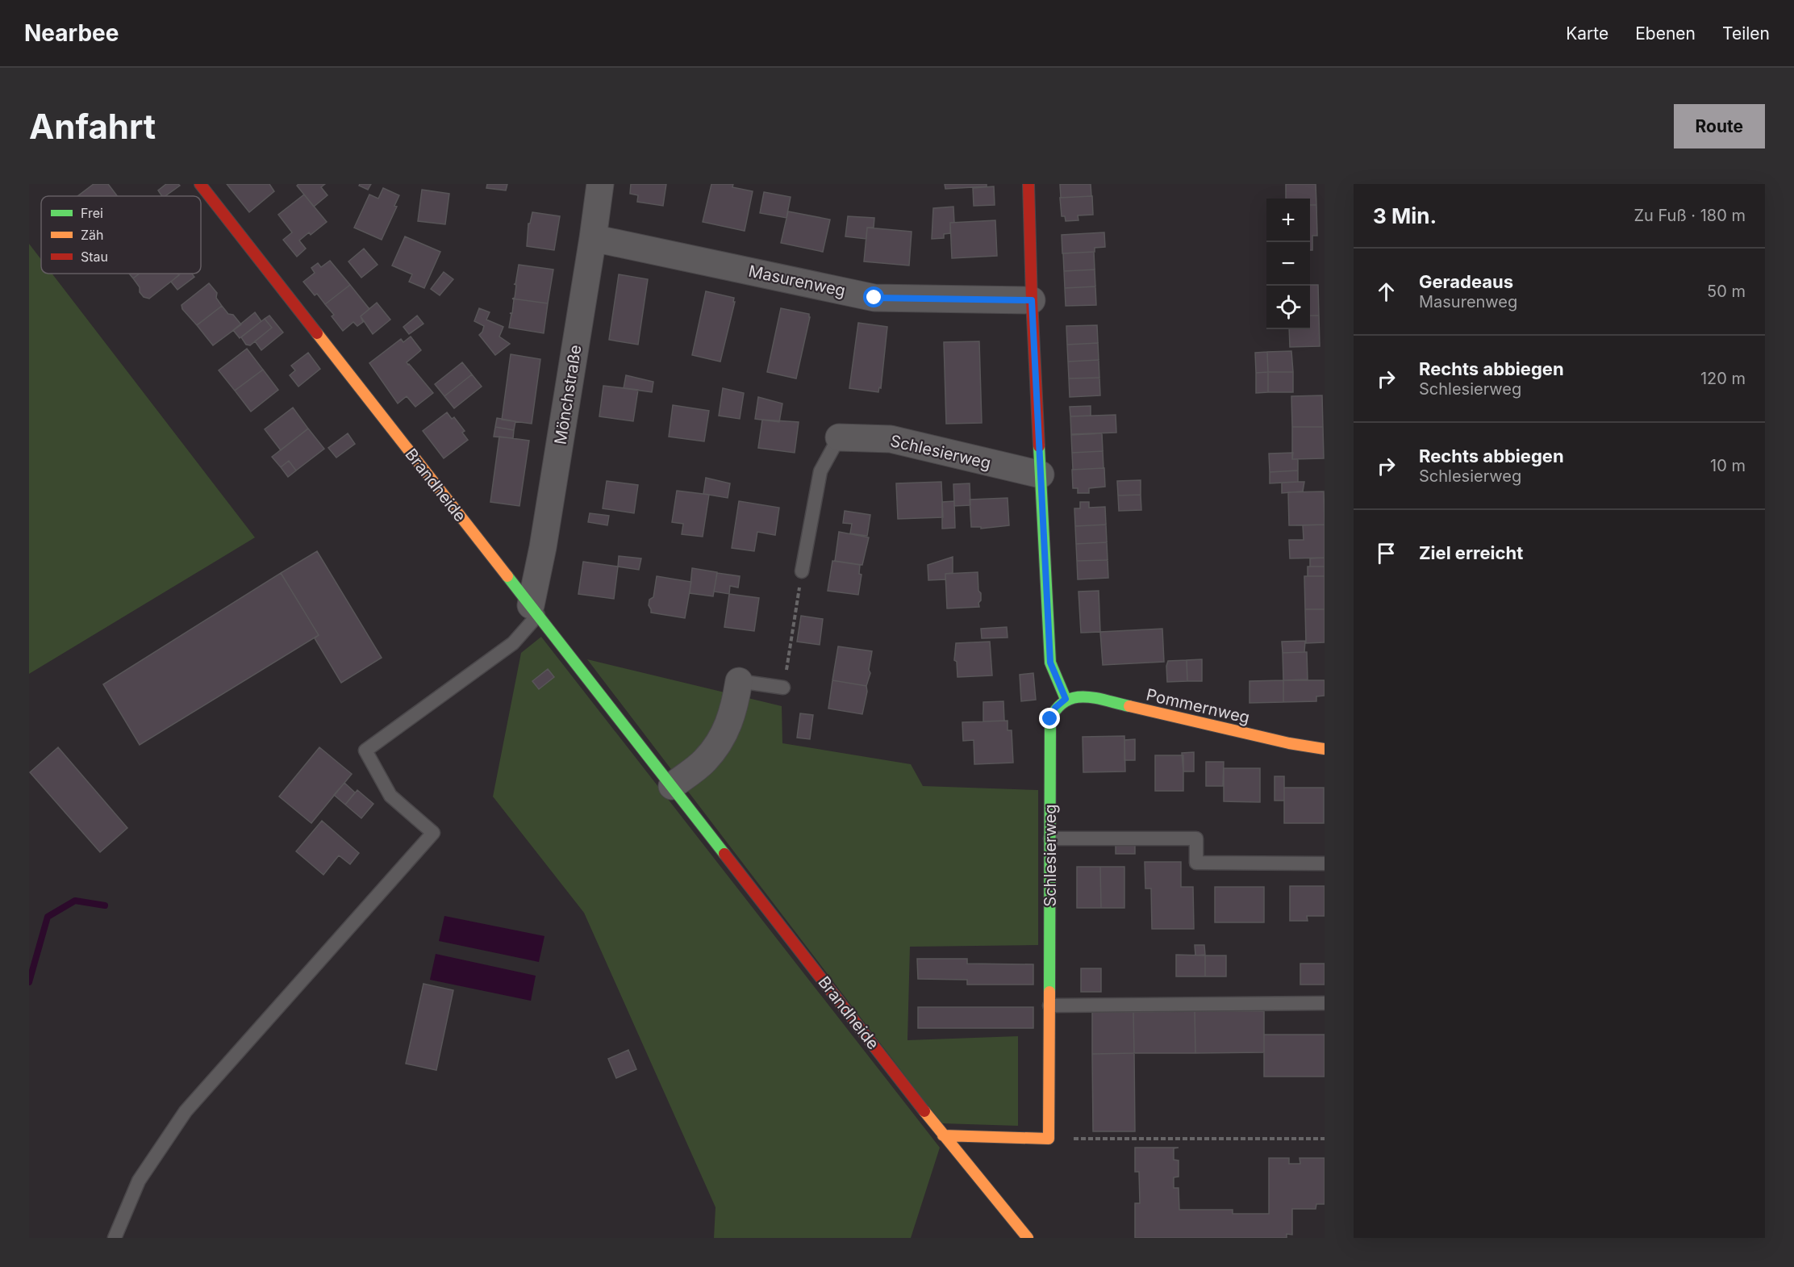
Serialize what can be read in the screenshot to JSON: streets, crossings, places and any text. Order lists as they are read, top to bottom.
{
  "streets": {
    "street": [
      "Masurenweg",
      "Mönchstraße",
      "Schlesierweg",
      "Brandheide",
      "Pommernweg"
    ]
  },
  "crossings": [
    ["Masurenweg", "Mönchstraße"],
    ["Mönchstraße", "Brandheide"],
    ["Schlesierweg", "Pommernweg"]
  ],
  "legend": ["Frei", "Zäh", "Stau"],
  "page": {
    "header": "Nearbee",
    "nav": ["Karte", "Ebenen", "Teilen"],
    "buttons": "Route",
    "title": "Anfahrt",
    "heading": ["3 Min.", "Zu Fuß · 180 m"],
    "map_buttons": ["+", "−"],
    "list": [
      ["Geradeaus", "Masurenweg", "50 m"],
      ["Rechts abbiegen", "Schlesierweg", "120 m"],
      ["Rechts abbiegen", "Schlesierweg", "10 m"],
      "Ziel erreicht"
    ]
  }
}
